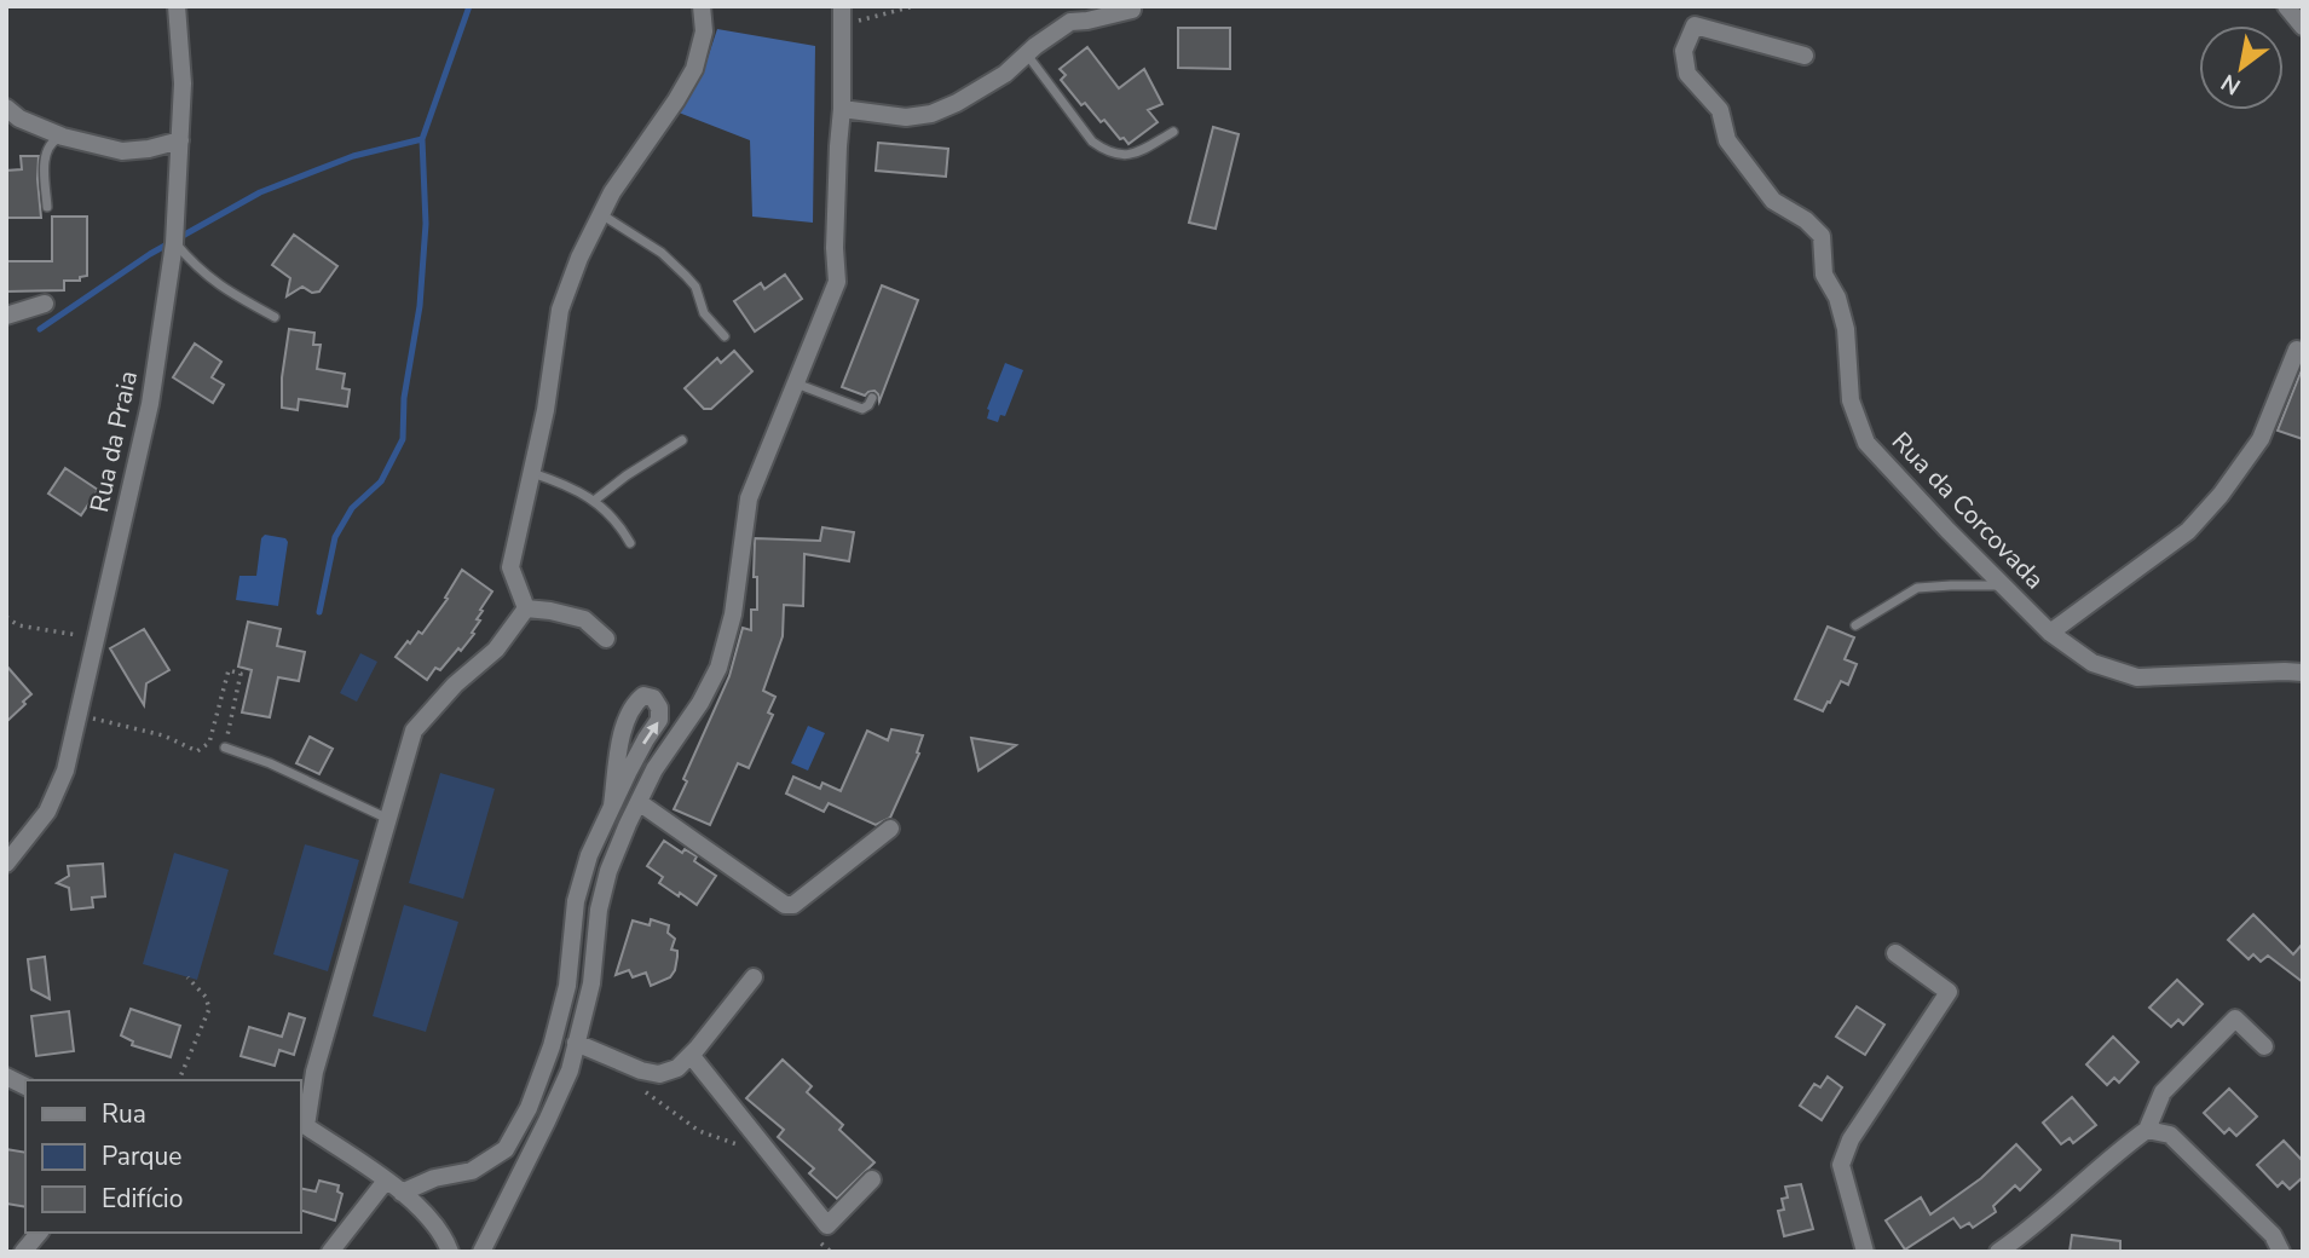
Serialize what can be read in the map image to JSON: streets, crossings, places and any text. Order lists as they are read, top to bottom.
{
  "streets": {
    "street": ["Rua da Praia", "Rua da Corcovada"]
  },
  "legend": ["Rua", "Parque", "Edifício"],
  "north": "bottom left"
}
